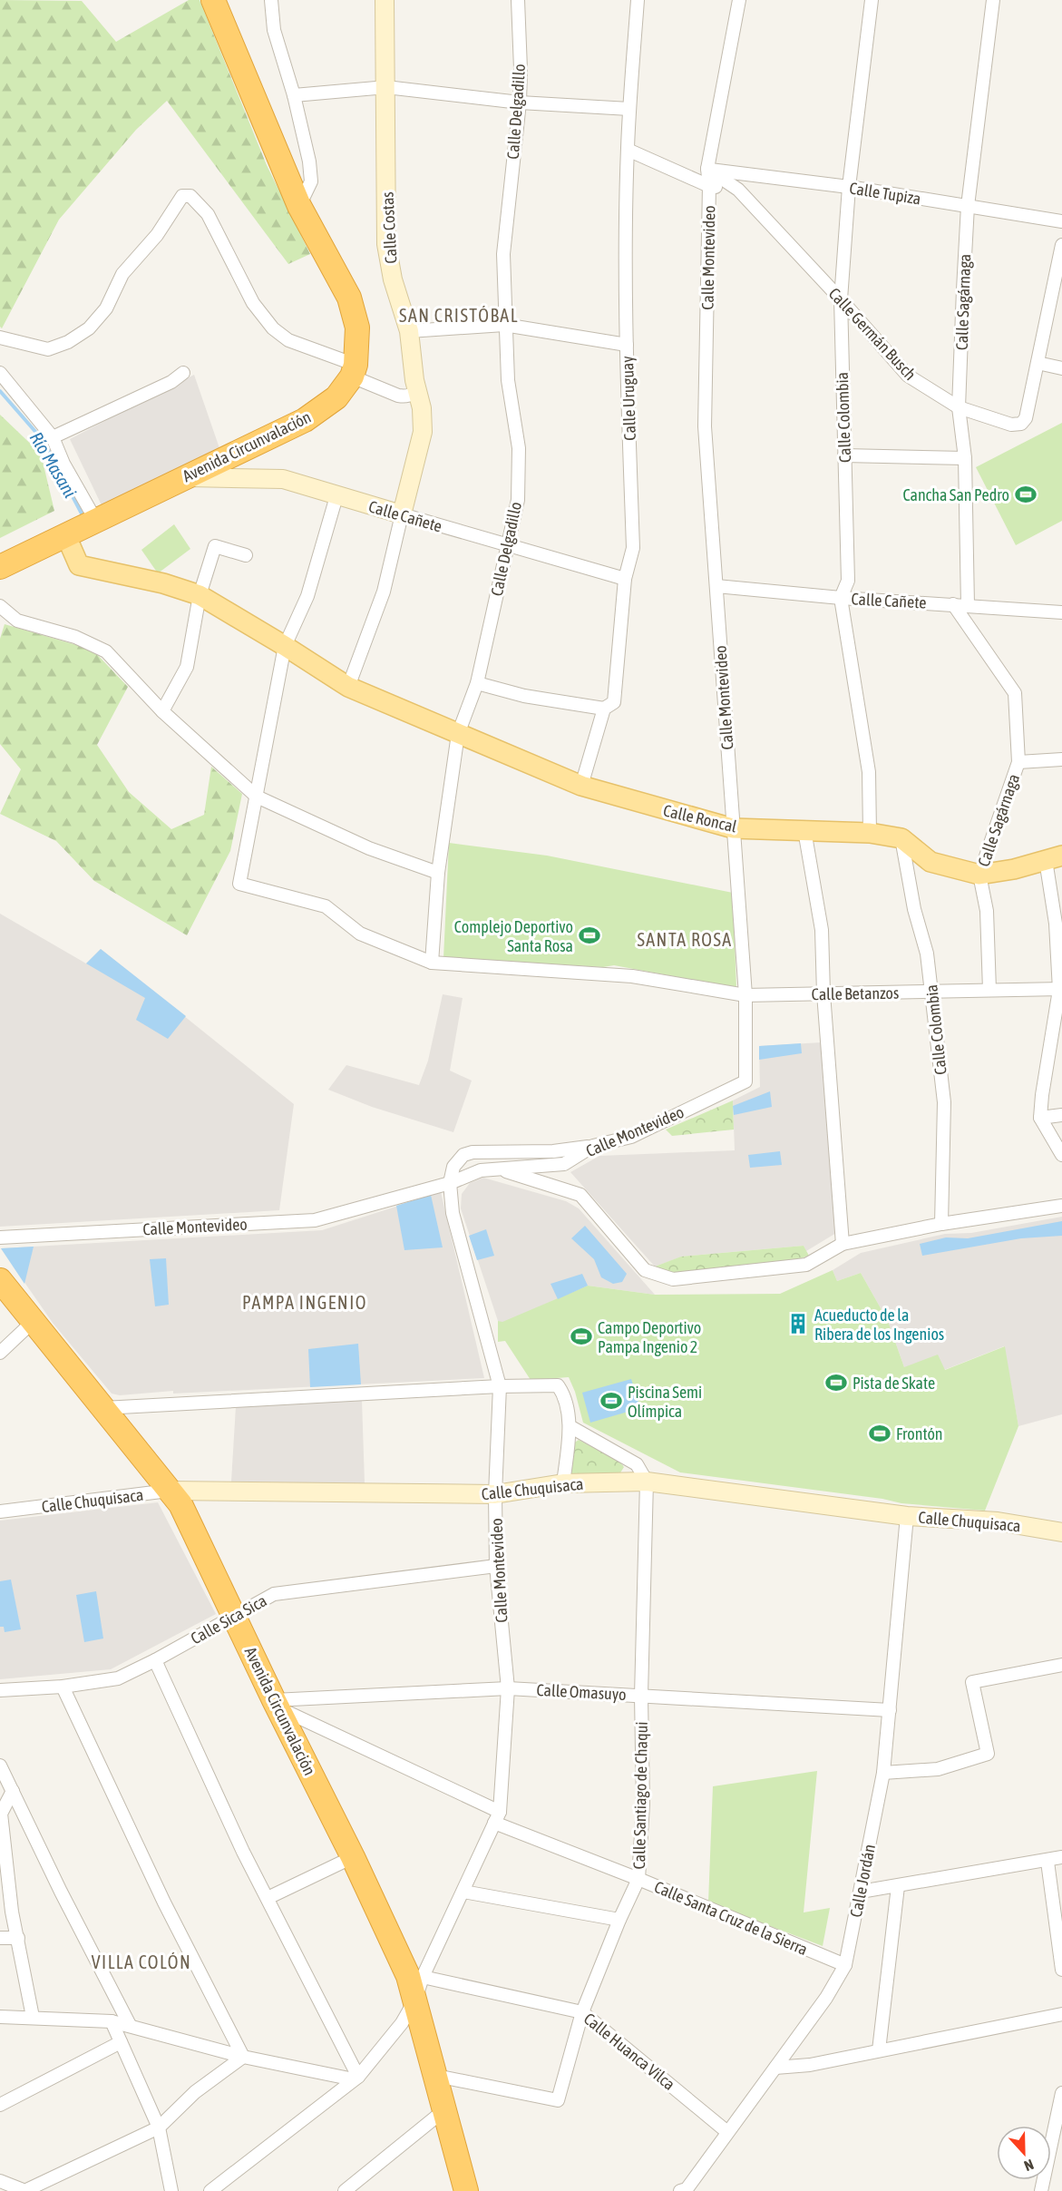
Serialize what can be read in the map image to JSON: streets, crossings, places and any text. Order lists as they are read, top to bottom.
{
  "streets": {
    "highway": ["Avenida Circunvalación"],
    "main road": [
      "Calle Costas",
      "Calle Cañete",
      "Calle Roncal",
      "Calle Chuquisaca"
    ],
    "street": [
      "Calle Delgadillo",
      "Calle Tupiza",
      "Calle Montevideo",
      "Calle Sagárnaga",
      "Calle Germán Busch",
      "Calle Uruguay",
      "Calle Colombia",
      "Calle Betanzos",
      "Calle Sica Sica",
      "Calle Omasuyo",
      "Calle Santiago de Chaqui",
      "Calle Jordán",
      "Calle Santa Cruz de la Sierra",
      "Calle Huanca Vilca"
    ]
  },
  "crossings": [
    ["Calle Delgadillo", "Calle Cañete"],
    ["Calle Delgadillo", "Calle Roncal"],
    ["Calle Delgadillo", "Calle Betanzos"],
    ["Calle Tupiza", "Calle Montevideo"],
    ["Calle Tupiza", "Calle Sagárnaga"],
    ["Calle Tupiza", "Calle Germán Busch"],
    ["Calle Tupiza", "Calle Colombia"],
    ["Calle Costas", "Calle Cañete"],
    ["Calle Montevideo", "Calle Germán Busch"],
    ["Calle Montevideo", "Avenida Circunvalación"],
    ["Calle Montevideo", "Calle Cañete"],
    ["Calle Montevideo", "Calle Roncal"],
    ["Calle Montevideo", "Calle Betanzos"],
    ["Calle Montevideo", "Calle Chuquisaca"],
    ["Calle Montevideo", "Calle Sica Sica"],
    ["Calle Montevideo", "Calle Omasuyo"],
    ["Calle Montevideo", "Calle Santa Cruz de la Sierra"],
    ["Calle Montevideo", "Calle Huanca Vilca"],
    ["Calle Sagárnaga", "Calle Germán Busch"],
    ["Calle Sagárnaga", "Calle Cañete"],
    ["Calle Sagárnaga", "Calle Roncal"],
    ["Calle Sagárnaga", "Calle Betanzos"],
    ["Calle Germán Busch", "Calle Colombia"],
    ["Calle Uruguay", "Calle Cañete"],
    ["Calle Uruguay", "Calle Roncal"],
    ["Calle Colombia", "Calle Cañete"],
    ["Calle Colombia", "Calle Roncal"],
    ["Calle Colombia", "Calle Betanzos"],
    ["Avenida Circunvalación", "Calle Cañete"],
    ["Avenida Circunvalación", "Calle Roncal"],
    ["Avenida Circunvalación", "Calle Chuquisaca"],
    ["Avenida Circunvalación", "Calle Sica Sica"],
    ["Avenida Circunvalación", "Calle Omasuyo"],
    ["Avenida Circunvalación", "Calle Santiago de Chaqui"],
    ["Avenida Circunvalación", "Calle Santa Cruz de la Sierra"],
    ["Calle Chuquisaca", "Calle Santiago de Chaqui"],
    ["Calle Chuquisaca", "Calle Jordán"],
    ["Calle Omasuyo", "Calle Santiago de Chaqui"],
    ["Calle Omasuyo", "Calle Jordán"],
    ["Calle Omasuyo", "Calle Santa Cruz de la Sierra"],
    ["Calle Santiago de Chaqui", "Calle Santa Cruz de la Sierra"],
    ["Calle Santiago de Chaqui", "Calle Huanca Vilca"],
    ["Calle Jordán", "Calle Santa Cruz de la Sierra"],
    ["Calle Jordán", "Calle Huanca Vilca"]
  ],
  "districts": [
    "SAN CRISTÓBAL",
    "SANTA ROSA",
    "PAMPA INGENIO",
    "VILLA COLÓN"
  ],
  "water": ["Río Masani"],
  "places": {
    "sports": [
      "Cancha San Pedro",
      "Complejo Deportivo Santa Rosa",
      "Campo Deportivo Pampa Ingenio 2",
      "Pista de Skate",
      "Piscina Semi Olímpica",
      "Frontón"
    ],
    "building": ["Acueducto de la Ribera de los Ingenios"]
  },
  "north": "bottom"
}
